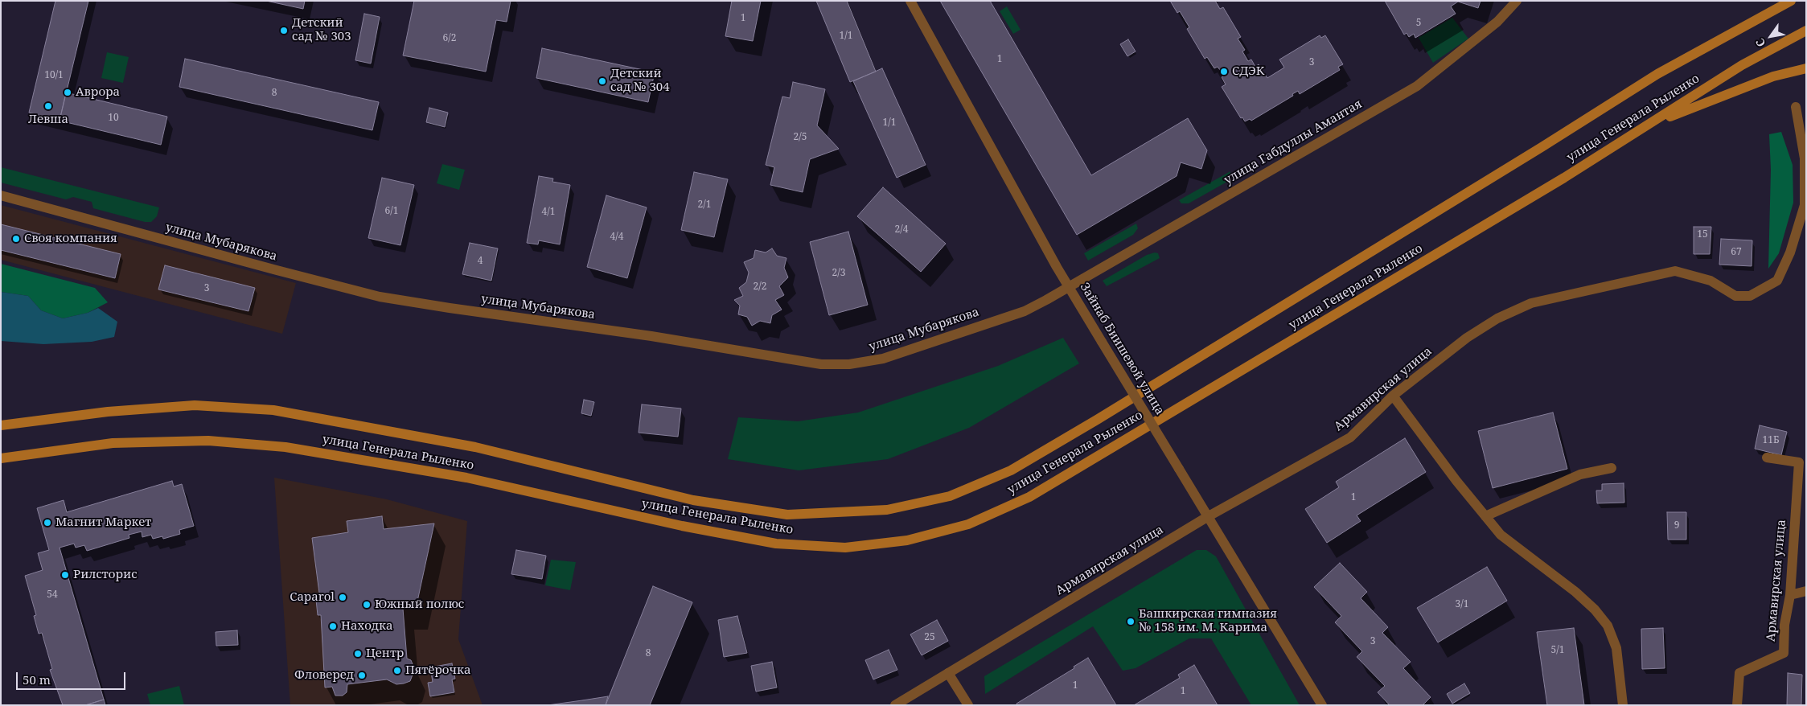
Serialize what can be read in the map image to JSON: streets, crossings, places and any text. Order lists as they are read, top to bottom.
{
  "streets": {
    "main road": ["улица Генерала Рыленко"],
    "street": [
      "улица Габдуллы Амантая",
      "улица Мубарякова",
      "Зайнаб Биишевой улица",
      "Армавирская улица"
    ]
  },
  "crossings": [
    ["улица Габдуллы Амантая", "улица Мубарякова"],
    ["улица Габдуллы Амантая", "Зайнаб Биишевой улица"],
    ["улица Мубарякова", "Зайнаб Биишевой улица"],
    ["Зайнаб Биишевой улица", "Армавирская улица"]
  ],
  "places": [
    "Детский сад № 303",
    "СДЭК",
    "Детский сад № 304",
    "Аврора",
    "Левша",
    "Своя компания",
    "Магнит Маркет",
    "Рилсторис",
    "Caparol",
    "Южный полюс",
    "Башкирская гимназия № 158 им. М. Карима",
    "Находка",
    "Центр",
    "Пятёрочка",
    "Фловеред"
  ],
  "house_numbers": [
    "1",
    "5",
    "1/1",
    "6/2",
    "1",
    "3",
    "10/1",
    "8",
    "10",
    "1/1",
    "2/5",
    "2/1",
    "6/1",
    "4/1",
    "2/4",
    "15",
    "4/4",
    "67",
    "4",
    "2/3",
    "2/2",
    "3",
    "11Б",
    "1",
    "9",
    "54",
    "3/1",
    "25",
    "3",
    "5/1",
    "8",
    "1",
    "1"
  ],
  "scale_bar": "50 m",
  "north": "bottom left"
}
